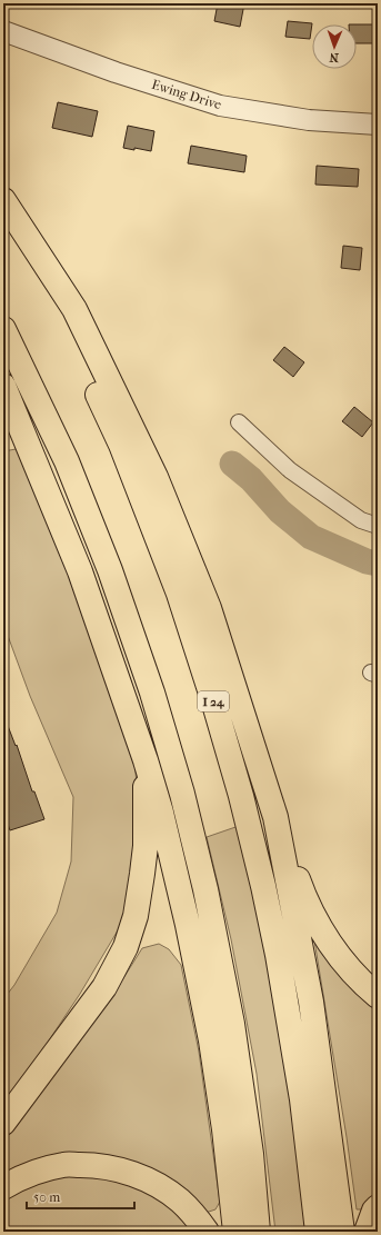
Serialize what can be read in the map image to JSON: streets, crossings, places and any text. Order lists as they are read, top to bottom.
{
  "streets": {
    "highway": ["I 24"],
    "street": ["Ewing Drive"]
  },
  "scale_bar": "50 m",
  "north": "bottom"
}
